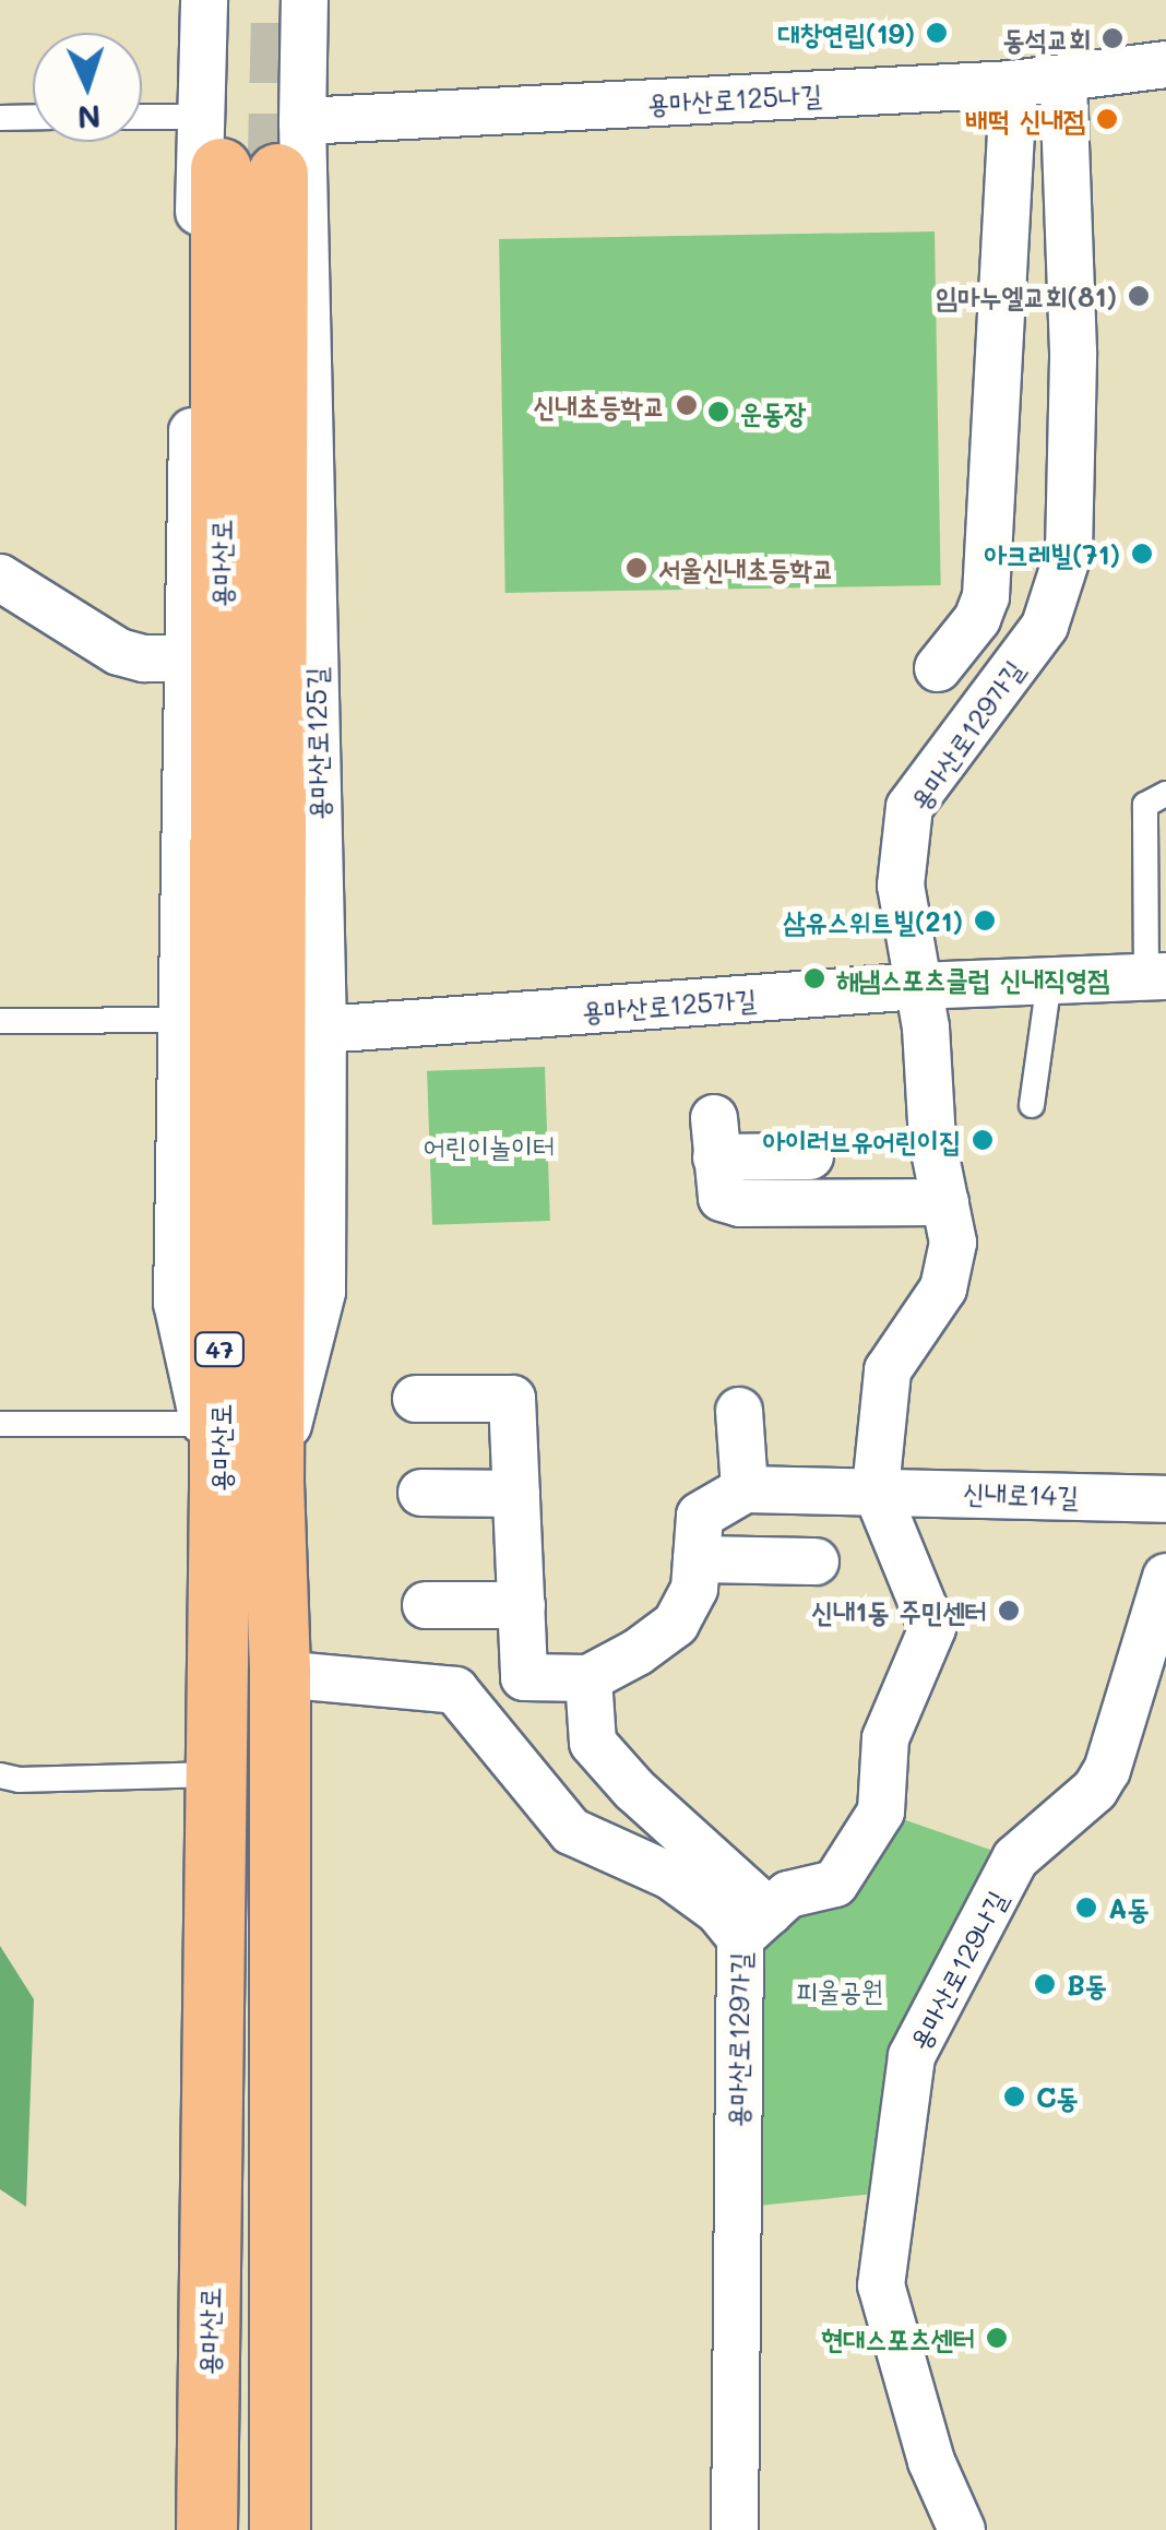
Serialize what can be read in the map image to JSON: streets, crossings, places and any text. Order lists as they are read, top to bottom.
{
  "streets": {
    "main road": ["용마산로", "47"],
    "street": [
      "용마산로125나길",
      "용마산로129가길",
      "용마산로125길",
      "용마산로125가길",
      "신내로14길",
      "용마산로129나길"
    ]
  },
  "crossings": [
    ["용마산로125나길", "용마산로129가길"],
    ["용마산로125나길", "용마산로125길"],
    ["용마산로", "용마산로125길"],
    ["용마산로129가길", "용마산로125가길"],
    ["용마산로129가길", "신내로14길"],
    ["용마산로125길", "용마산로125가길"]
  ],
  "parks": ["어린이놀이터", "피울공원"],
  "places": [
    "대창연립(19)",
    "동석교회",
    "배떡 신내점",
    "임마누엘교회(81)",
    "신내초등학교",
    "운동장",
    "아크레빌(71)",
    "서울신내초등학교",
    "삼유스위트빌(21)",
    "해냄스포츠클럽 신내직영점",
    "아이러브유어린이집",
    "신내1동 주민센터",
    "A동",
    "B동",
    "C동",
    "현대스포츠센터"
  ],
  "north": "bottom"
}
